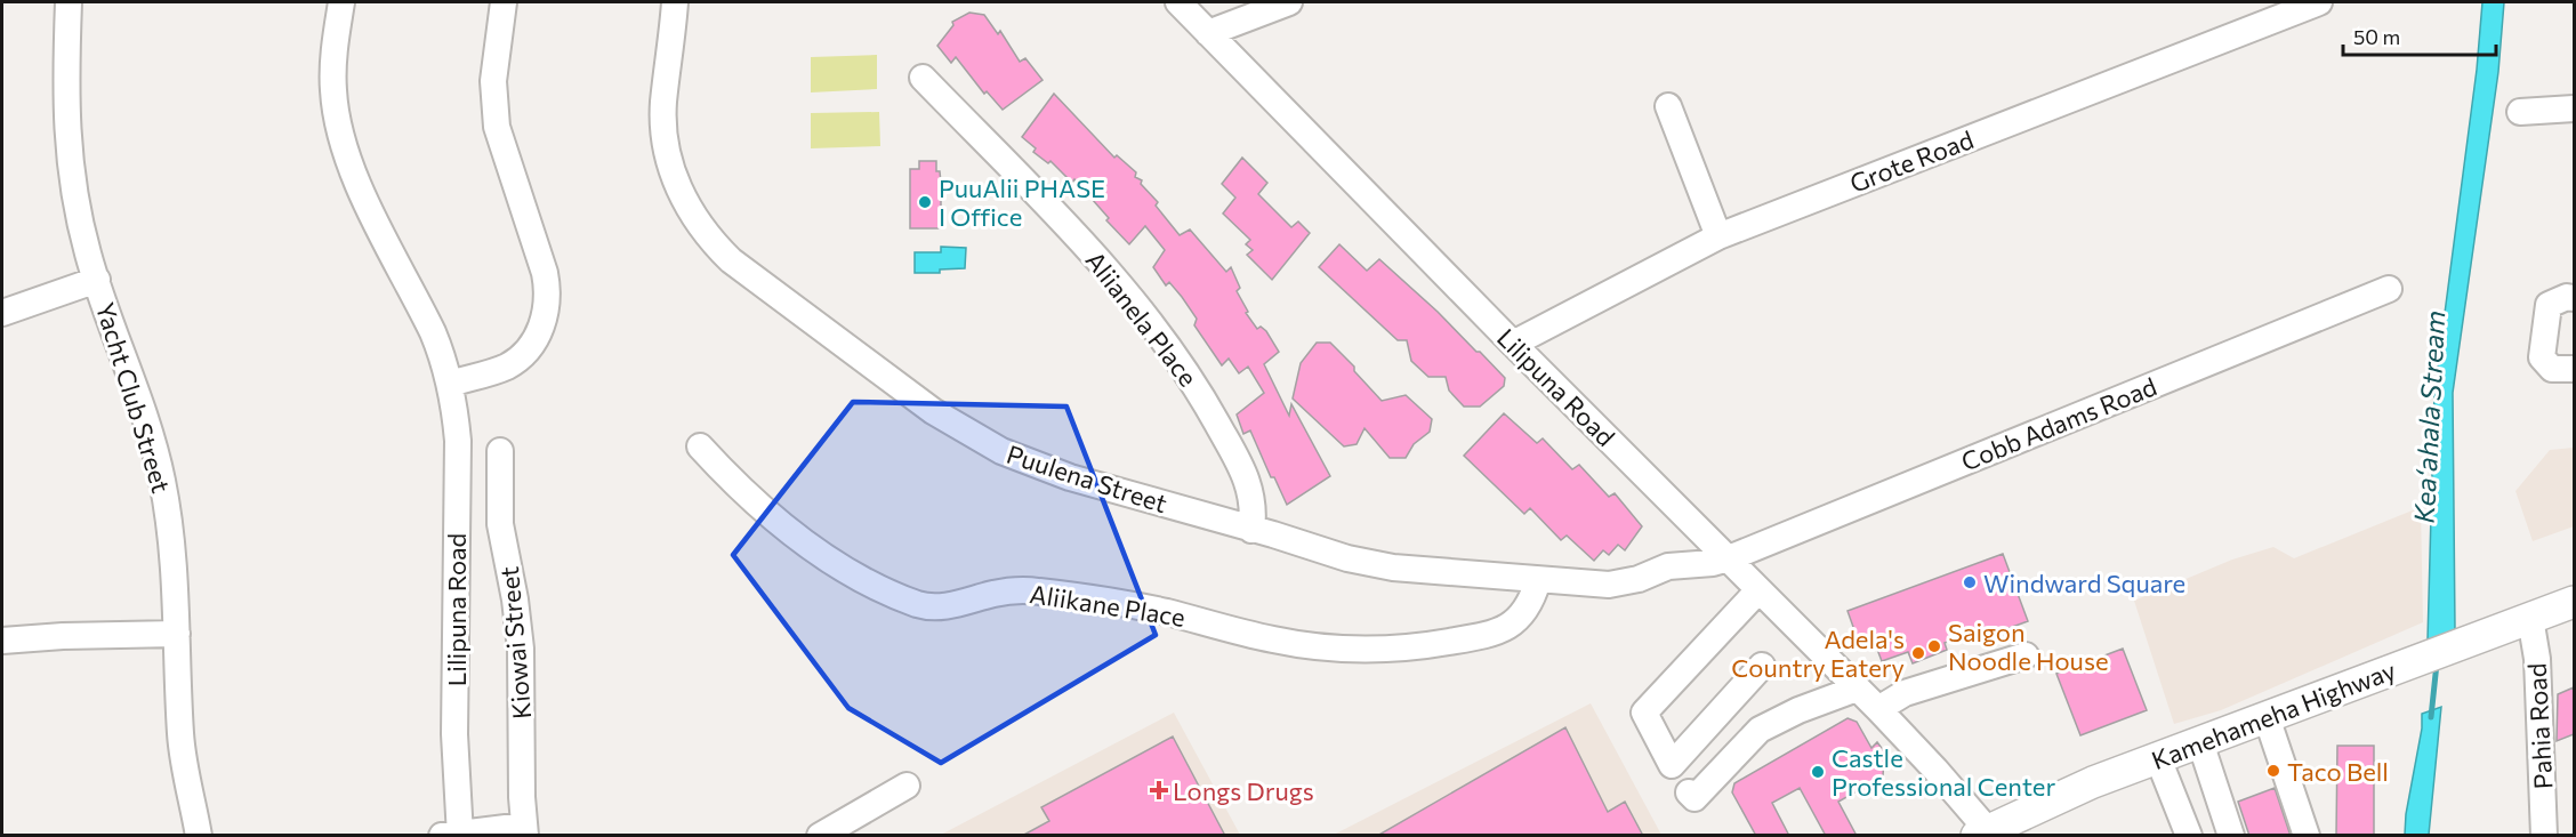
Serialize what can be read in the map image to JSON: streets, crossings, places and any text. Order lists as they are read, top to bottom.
{
  "streets": {
    "main road": ["Kamehameha Highway"],
    "street": [
      "Grote Road",
      "Aliianela Place",
      "Lilipuna Road",
      "Yacht Club Street",
      "Cobb Adams Road",
      "Puulena Street",
      "Aliikane Place",
      "Kiowai Street",
      "Pahia Road"
    ]
  },
  "crossings": [
    ["Grote Road", "Lilipuna Road"],
    ["Aliianela Place", "Puulena Street"],
    ["Lilipuna Road", "Cobb Adams Road"],
    ["Lilipuna Road", "Puulena Street"],
    ["Lilipuna Road", "Kamehameha Highway"],
    ["Cobb Adams Road", "Puulena Street"],
    ["Puulena Street", "Aliikane Place"],
    ["Kamehameha Highway", "Pahia Road"]
  ],
  "water": ["Keaʻahala Stream"],
  "places": {
    "other": [
      "PuuAlii PHASE I Office",
      "Windward Square",
      "Saigon Noodle House",
      "Adela's Country Eatery",
      "Taco Bell",
      "Castle Professional Center"
    ],
    "health": ["Longs Drugs"]
  },
  "scale_bar": "50 m"
}
